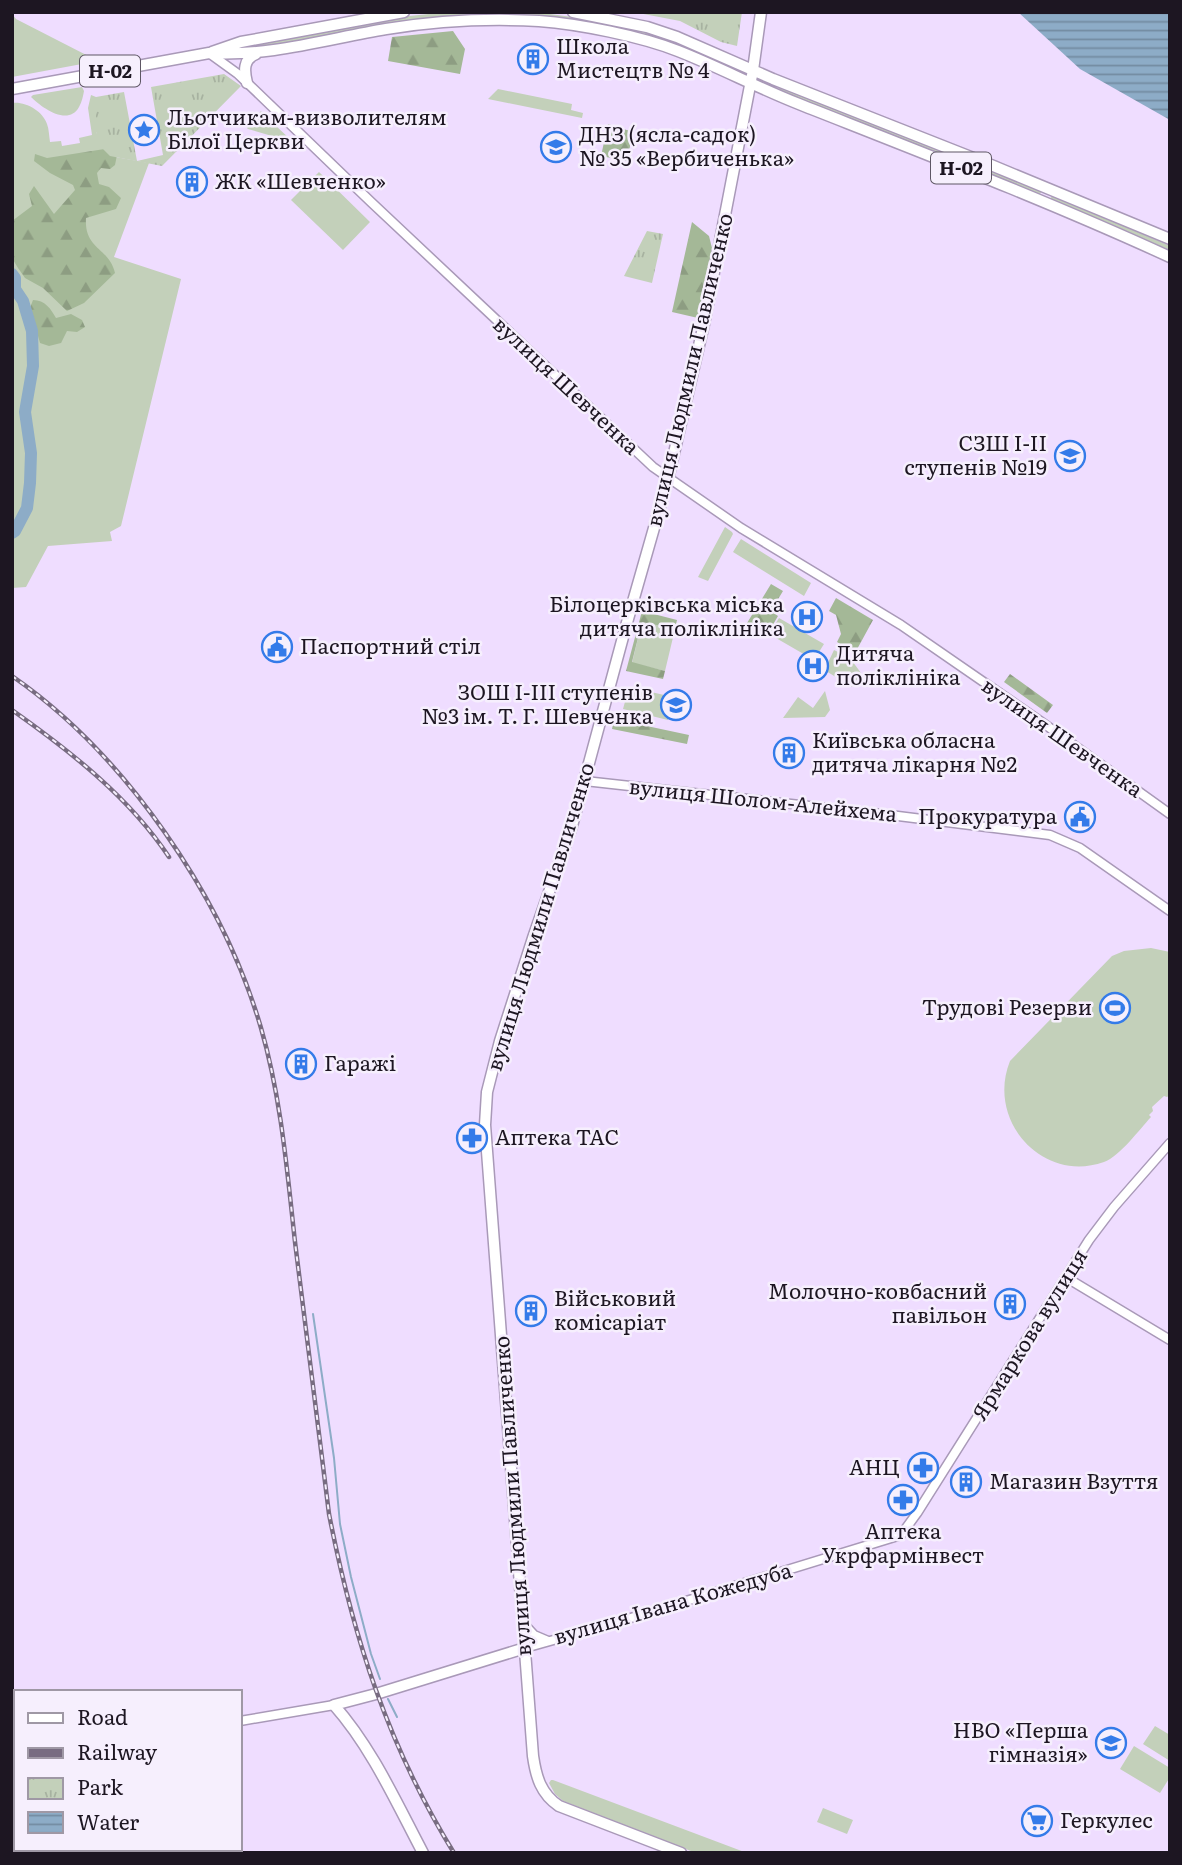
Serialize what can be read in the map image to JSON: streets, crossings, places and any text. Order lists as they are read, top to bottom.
{
  "streets": {
    "main road": ["Н-02", "вулиця Людмили Павличенко", "вулиця Івана Кожедуба"],
    "street": ["вулиця Шевченка", "вулиця Шолом-Алейхема", "Ярмаркова вулиця"]
  },
  "crossings": [
    ["Н-02", "вулиця Людмили Павличенко"],
    ["Н-02", "вулиця Шевченка"],
    ["вулиця Людмили Павличенко", "вулиця Шевченка"],
    ["вулиця Людмили Павличенко", "вулиця Шолом-Алейхема"],
    ["вулиця Людмили Павличенко", "вулиця Івана Кожедуба"],
    ["Ярмаркова вулиця", "вулиця Івана Кожедуба"]
  ],
  "places": {
    "building": [
      "Школа Мистецтв № 4",
      "ЖК «Шевченко»",
      "Київська обласна дитяча лікарня №2",
      "Гаражі",
      "Молочно-ковбасний павільон",
      "Військовий комісаріат",
      "Магазин Взуття"
    ],
    "place": ["Льотчикам-визволителям Білої Церкви"],
    "school or university": [
      "ДНЗ (ясла-садок) № 35 «Вербиченька»",
      "СЗШ I-II ступенів №19",
      "ЗОШ І-ІІІ ступенів №3 ім. Т. Г. Шевченка",
      "НВО «Перша гімназія»"
    ],
    "hospital": ["Білоцерківська міська дитяча поліклініка", "Дитяча поліклініка"],
    "public building": ["Паспортний стіл", "Прокуратура"],
    "sports": ["Трудові Резерви"],
    "pharmacy": ["Аптека ТАС", "АНЦ", "Аптека Укрфармінвест"],
    "supermarket": ["Геркулес"]
  },
  "legend": [
    "Road",
    "Railway",
    "Park",
    "Water"
  ]
}
